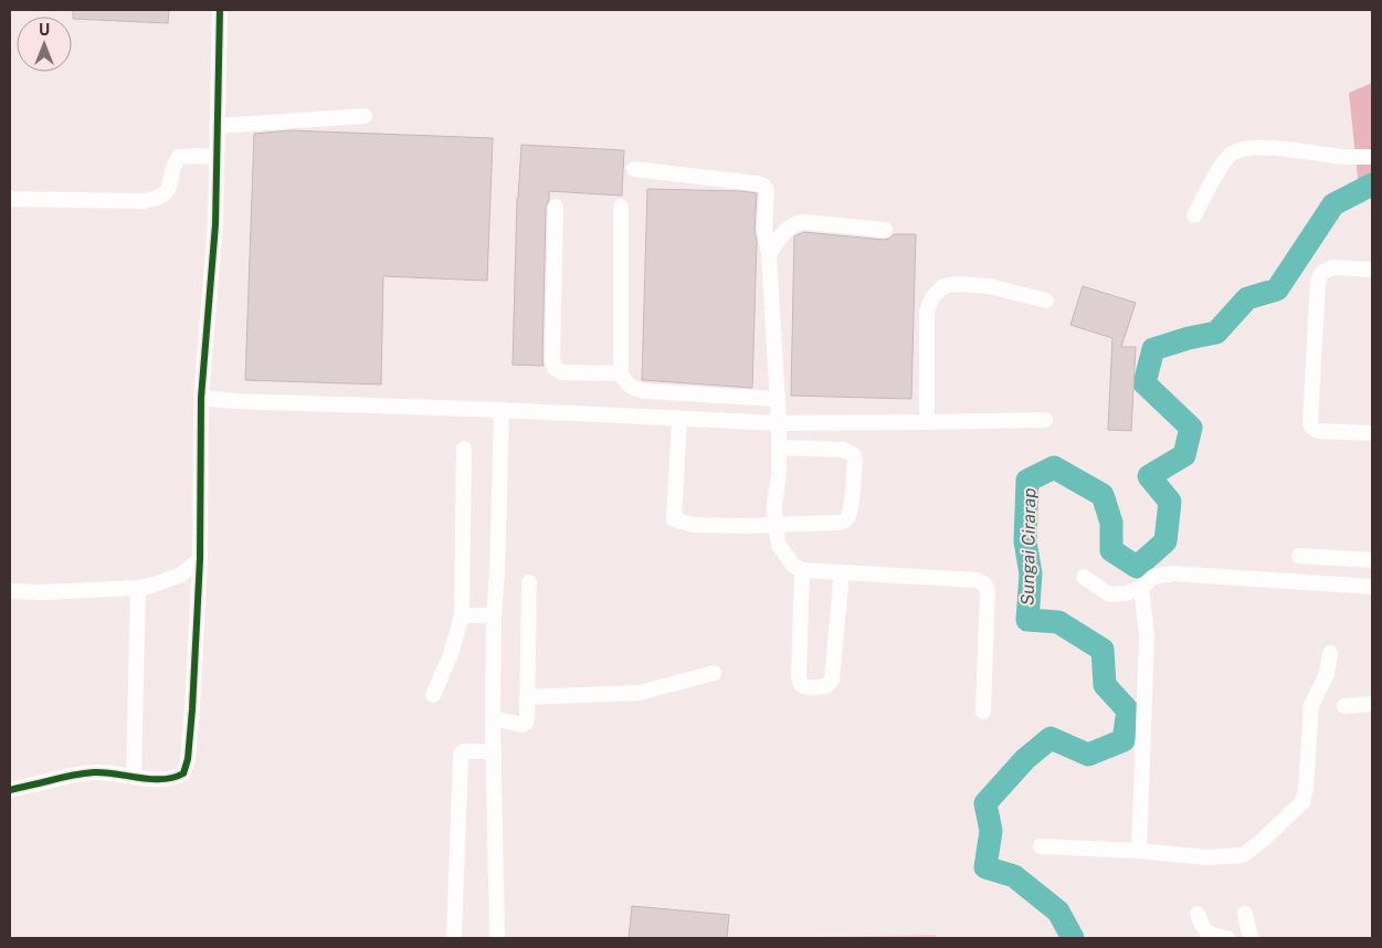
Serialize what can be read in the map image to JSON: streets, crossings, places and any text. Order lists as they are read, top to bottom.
{
  "water": ["Sungai Cirarap"],
  "north": "top"
}
